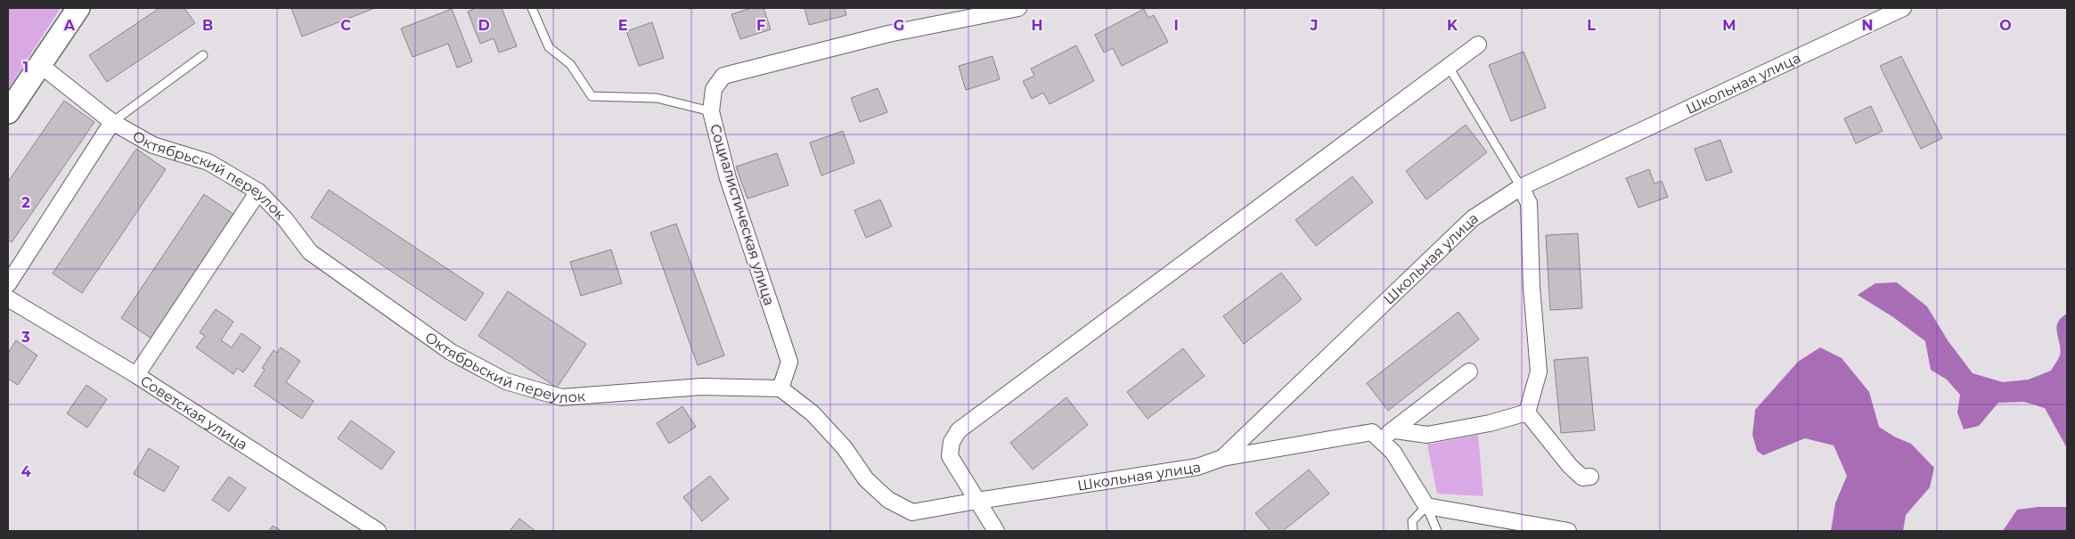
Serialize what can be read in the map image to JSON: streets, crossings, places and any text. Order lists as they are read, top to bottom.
{
  "streets": {
    "street": [
      "Школьная улица",
      "Октябрьский переулок",
      "Социалистическая улица",
      "Советская улица"
    ]
  },
  "crossings": [
    ["Октябрьский переулок", "Социалистическая улица"]
  ],
  "grid": {
    "columns": [
      "A",
      "B",
      "C",
      "D",
      "E",
      "F",
      "G",
      "H",
      "I",
      "J",
      "K",
      "L",
      "M",
      "N",
      "O"
    ],
    "rows": [
      "1",
      "2",
      "3",
      "4"
    ]
  }
}
